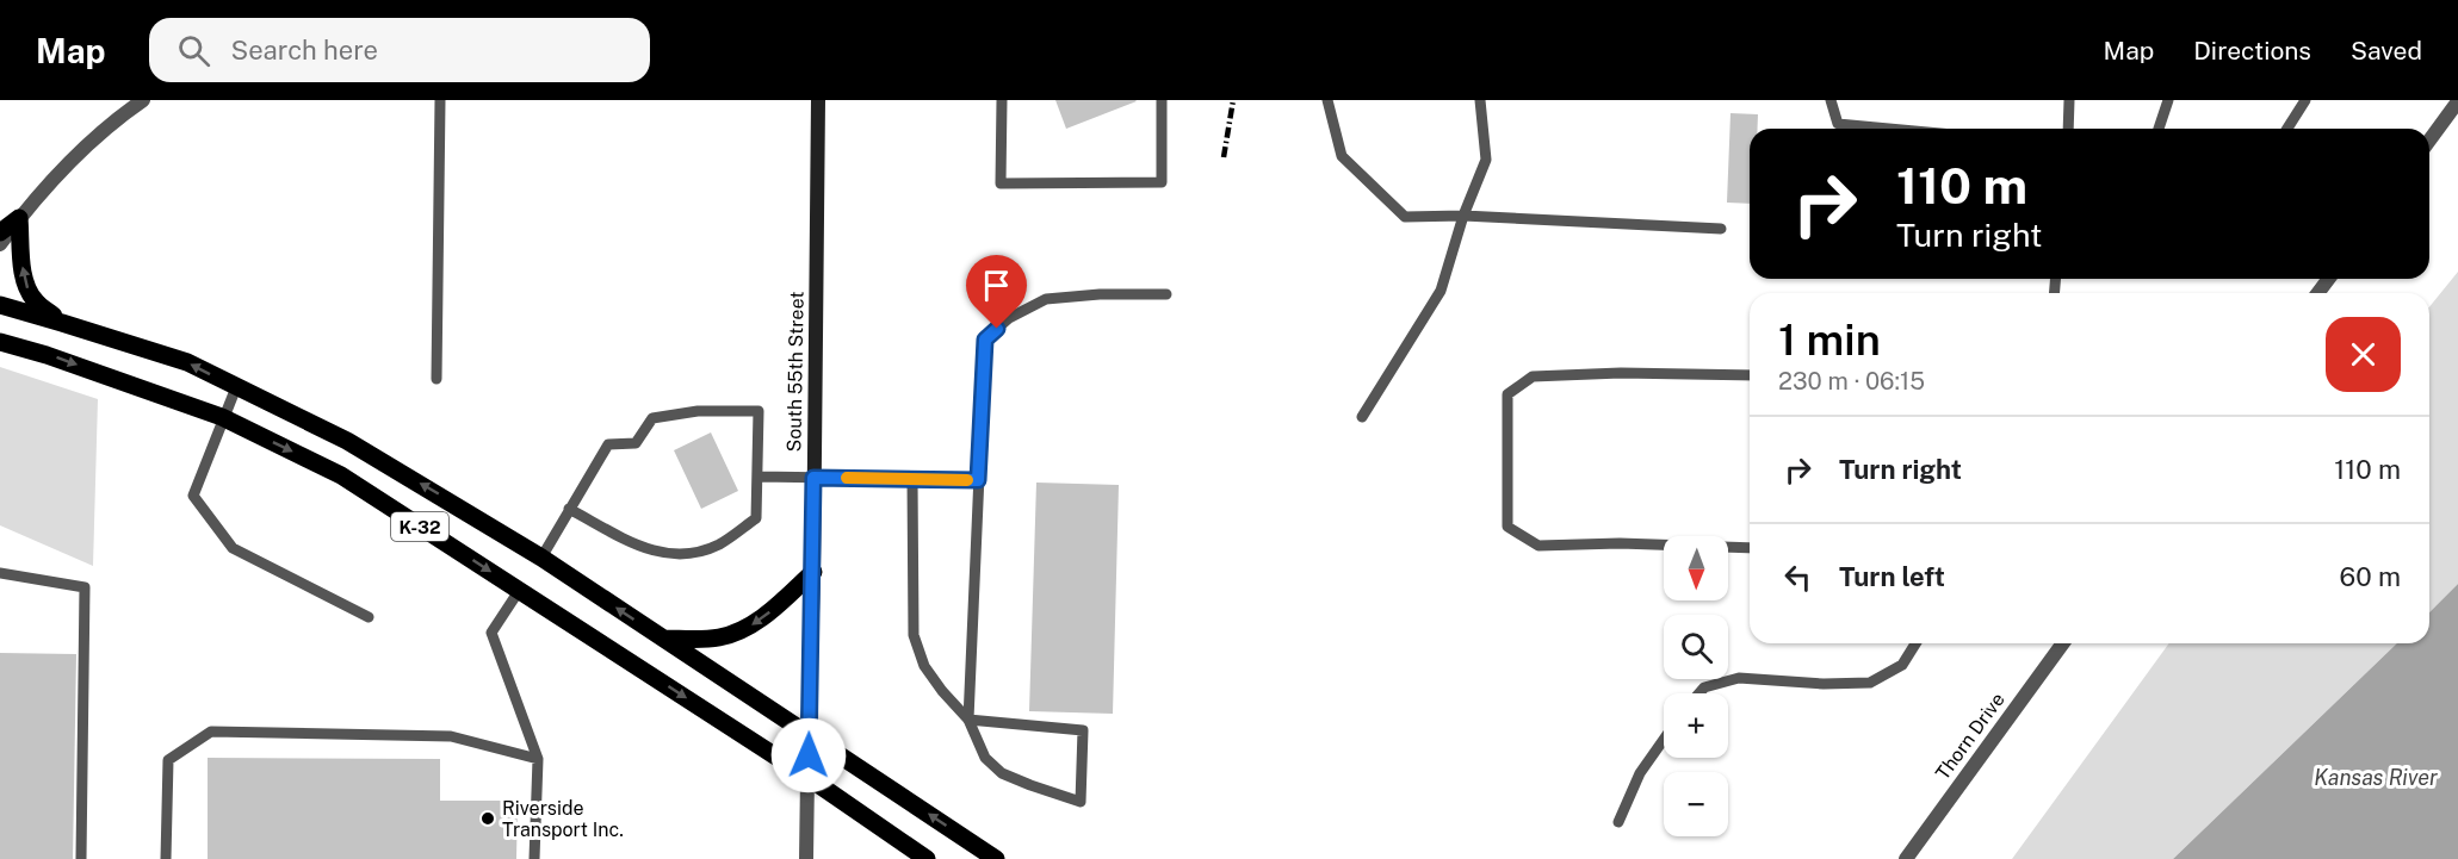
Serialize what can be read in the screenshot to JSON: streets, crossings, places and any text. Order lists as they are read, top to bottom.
{
  "streets": {
    "main road": ["South 55th Street", "K-32"],
    "street": ["Thorn Drive"]
  },
  "crossings": [
    ["South 55th Street", "K-32"]
  ],
  "water": ["Kansas River"],
  "places": ["Riverside Transport Inc."],
  "north": "bottom",
  "page": {
    "header": "Map",
    "search": "Search here",
    "nav": ["Map", "Directions", "Saved"],
    "turn": ["110 m", "Turn right"],
    "heading": ["1 min", "230 m · 06:15"],
    "list": [
      {
        "name": "Turn right",
        "value": "110 m"
      },
      {
        "name": "Turn left",
        "value": "60 m"
      }
    ],
    "map_buttons": ["+", "−"]
  }
}
